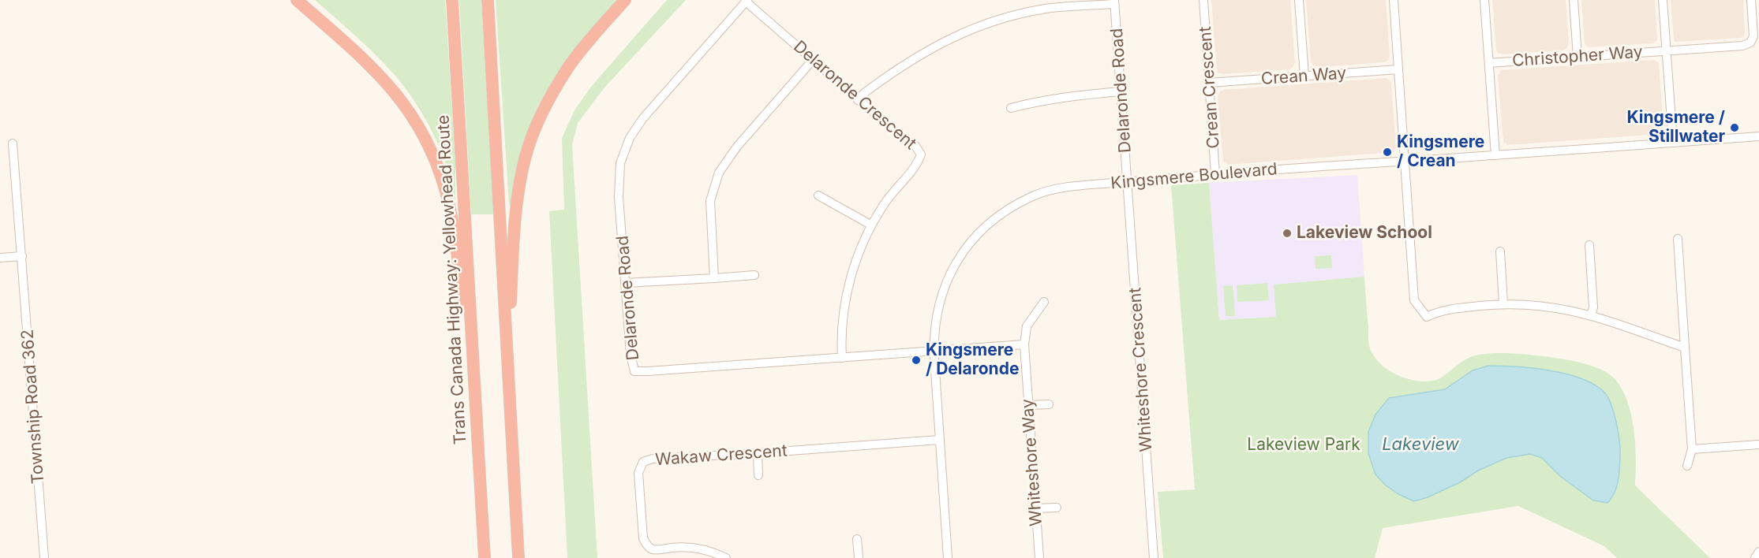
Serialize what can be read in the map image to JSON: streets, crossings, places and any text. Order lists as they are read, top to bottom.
{
  "streets": {
    "highway": ["Trans Canada Highway: Yellowhead Route"],
    "street": [
      "Christopher Way",
      "Crean Way",
      "Crean Crescent",
      "Delaronde Road",
      "Delaronde Crescent",
      "Kingsmere Boulevard",
      "Whiteshore Crescent",
      "Township Road 362",
      "Wakaw Crescent",
      "Whiteshore Way"
    ]
  },
  "crossings": [
    ["Crean Way", "Crean Crescent"],
    ["Crean Crescent", "Kingsmere Boulevard"],
    ["Delaronde Road", "Delaronde Crescent"],
    ["Delaronde Road", "Kingsmere Boulevard"],
    ["Delaronde Road", "Whiteshore Crescent"],
    ["Kingsmere Boulevard", "Whiteshore Crescent"],
    ["Kingsmere Boulevard", "Wakaw Crescent"]
  ],
  "water": ["Lakeview"],
  "parks": ["Lakeview Park"],
  "places": [
    "Kingsmere / Stillwater",
    "Kingsmere / Crean",
    "Lakeview School",
    "Kingsmere / Delaronde"
  ]
}
